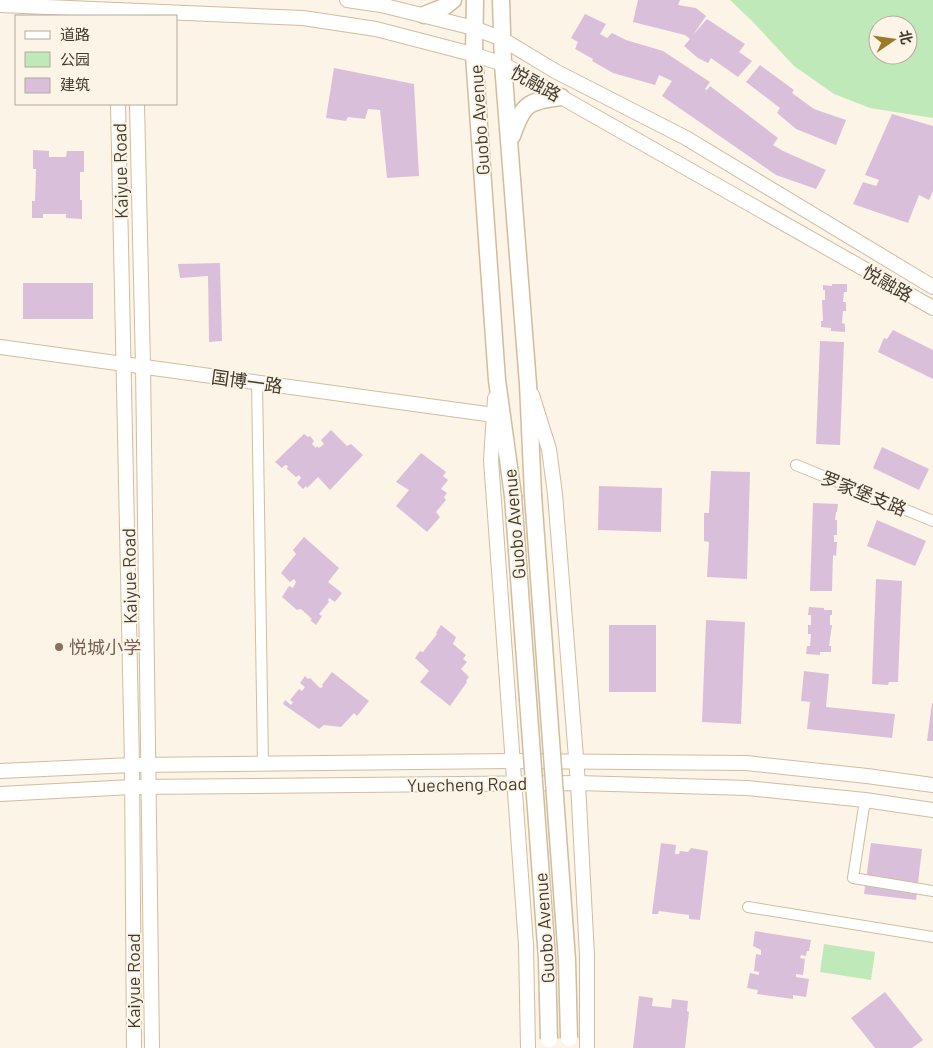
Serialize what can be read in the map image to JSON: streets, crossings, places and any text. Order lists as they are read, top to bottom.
{
  "streets": {
    "main road": ["Guobo Avenue"],
    "street": [
      "悦融路",
      "Kaiyue Road",
      "国博一路",
      "罗家堡支路",
      "Yuecheng Road"
    ]
  },
  "crossings": [
    ["悦融路", "Guobo Avenue"],
    ["Kaiyue Road", "国博一路"],
    ["Kaiyue Road", "Yuecheng Road"]
  ],
  "places": ["悦城小学"],
  "legend": ["道路", "公园", "建筑"],
  "north": "right"
}
